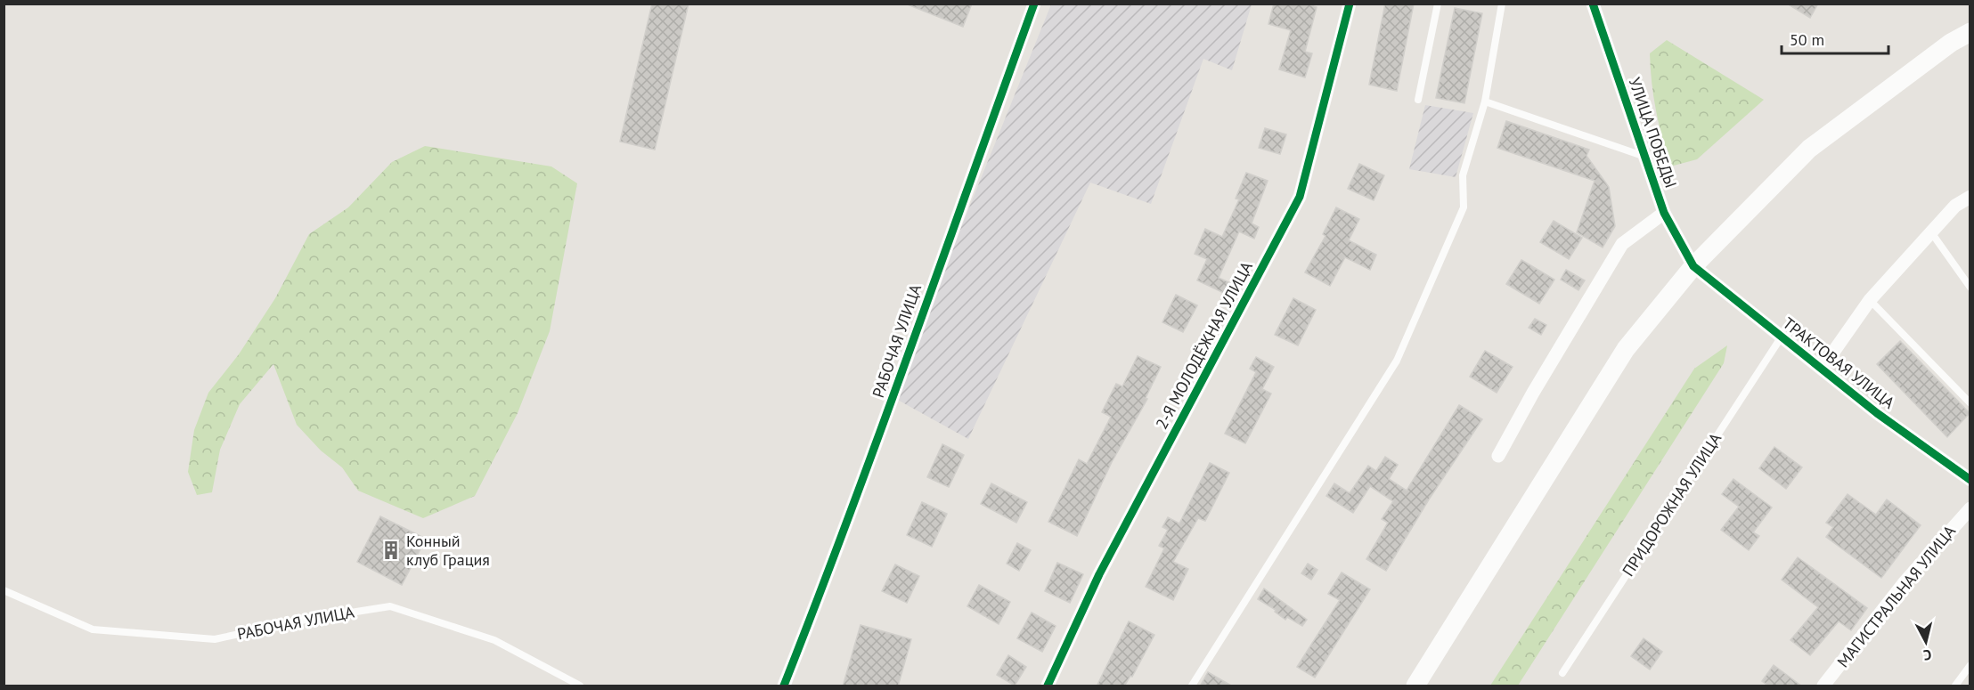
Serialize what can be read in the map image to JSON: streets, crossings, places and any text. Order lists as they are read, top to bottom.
{
  "streets": {
    "street": [
      "УЛИЦА ПОБЕДЫ",
      "РАБОЧАЯ УЛИЦА",
      "2-Я МОЛОДЁЖНАЯ УЛИЦА",
      "ТРАКТОВАЯ УЛИЦА",
      "МАГИСТРАЛЬНАЯ УЛИЦА"
    ],
    "lane": ["ПРИДОРОЖНАЯ УЛИЦА"]
  },
  "crossings": [
    ["УЛИЦА ПОБЕДЫ", "ТРАКТОВАЯ УЛИЦА"],
    ["ТРАКТОВАЯ УЛИЦА", "ПРИДОРОЖНАЯ УЛИЦА"]
  ],
  "places": {
    "building": ["Конный клуб Грация"]
  },
  "scale_bar": "50 m",
  "north": "bottom"
}
